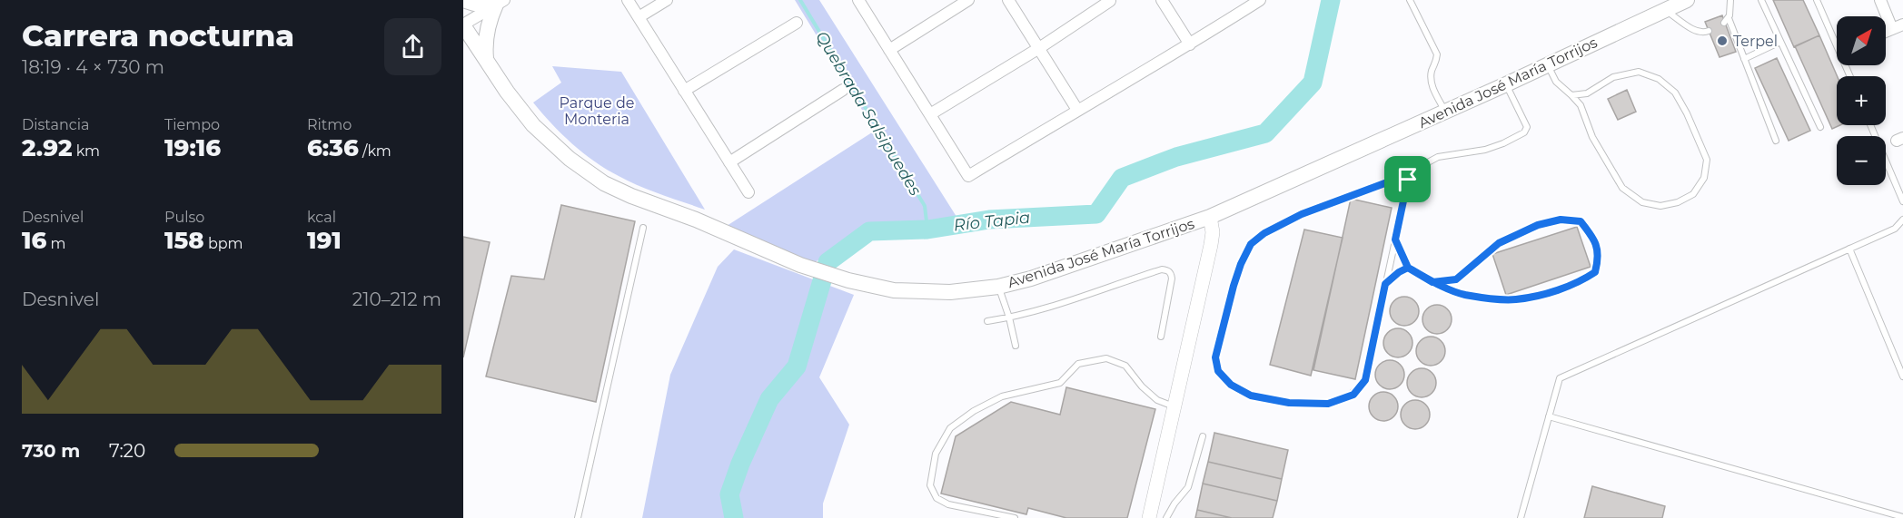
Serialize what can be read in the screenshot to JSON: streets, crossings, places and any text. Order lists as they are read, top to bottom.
{
  "streets": {
    "main road": ["Avenida José María Torrijos"]
  },
  "water": ["Quebrada Salsipuedes", "Río Tapia"],
  "parks": ["Parque de Monteria"],
  "places": ["Terpel"],
  "north": "top right",
  "page": {
    "heading": ["Carrera nocturna", "18:19 · 4 × 730 m"],
    "map_buttons": ["+", "−"],
    "stats": [
      ["Distancia", "2.92 km"],
      ["Tiempo", "19:16"],
      ["Ritmo", "6:36 /km"],
      ["Desnivel", "16 m"],
      ["Pulso", "158 bpm"],
      ["kcal", "191"]
    ],
    "chart": ["Desnivel", "210–212 m"],
    "list": [
      {
        "name": "730 m",
        "note": "7:20"
      }
    ]
  }
}
